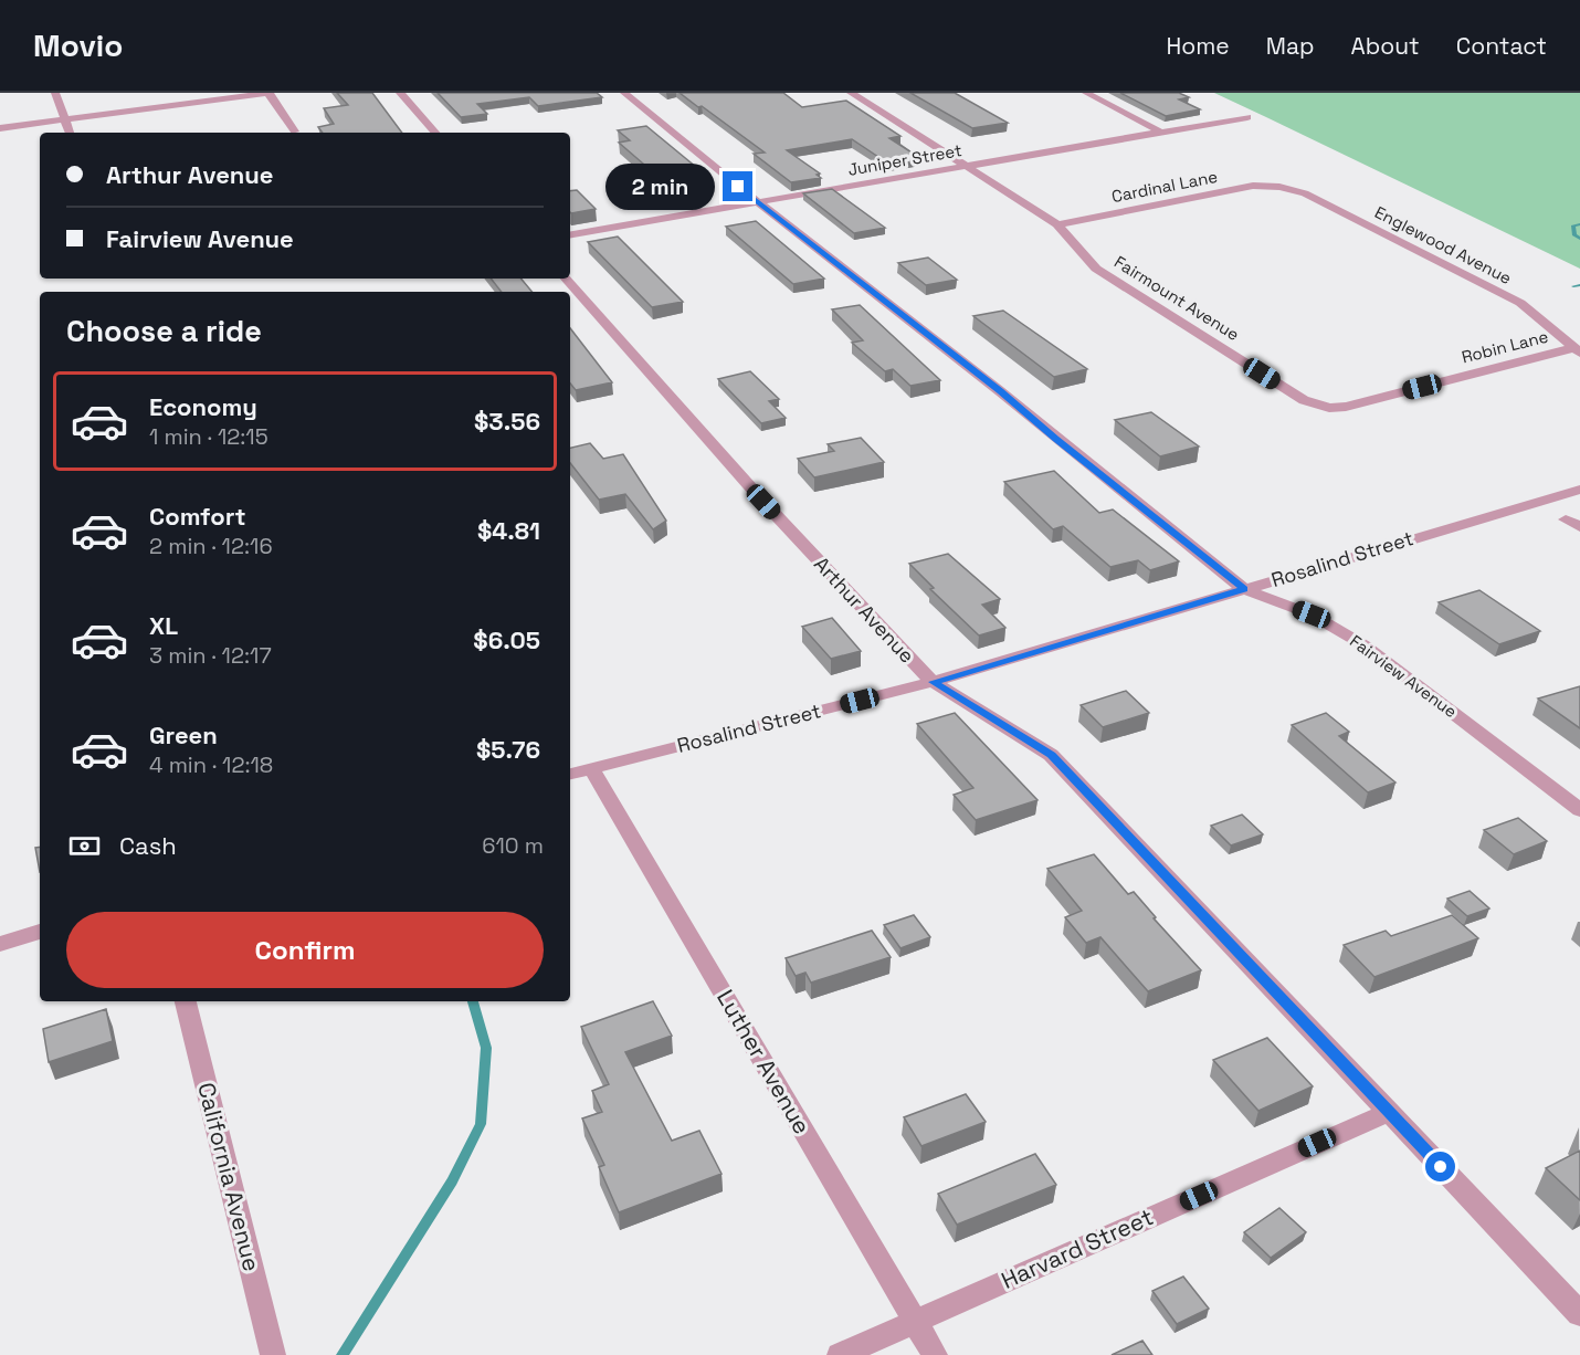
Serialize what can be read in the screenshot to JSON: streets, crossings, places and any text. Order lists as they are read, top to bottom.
{
  "streets": {
    "street": [
      "Juniper Street",
      "Cardinal Lane",
      "Englewood Avenue",
      "Fairmount Avenue",
      "Robin Lane",
      "Rosalind Street",
      "Arthur Avenue",
      "Fairview Avenue",
      "Luther Avenue",
      "California Avenue",
      "Harvard Street"
    ]
  },
  "crossings": [
    ["Juniper Street", "Fairmount Avenue"],
    ["Juniper Street", "Fairview Avenue"],
    ["Cardinal Lane", "Englewood Avenue"],
    ["Cardinal Lane", "Fairmount Avenue"],
    ["Englewood Avenue", "Robin Lane"],
    ["Fairmount Avenue", "Robin Lane"],
    ["Rosalind Street", "Arthur Avenue"],
    ["Rosalind Street", "Fairview Avenue"],
    ["Rosalind Street", "Luther Avenue"],
    ["Arthur Avenue", "Harvard Street"],
    ["Luther Avenue", "Harvard Street"]
  ],
  "page": {
    "header": "Movio",
    "nav": [
      "Home",
      "Map",
      "About",
      "Contact"
    ],
    "banner": ["Arthur Avenue", "Fairview Avenue"],
    "bubble": "2 min",
    "heading": "Choose a ride",
    "list": [
      {
        "name": "Economy",
        "note": "1 min · 12:15",
        "value": "$3.56"
      },
      {
        "name": "Comfort",
        "note": "2 min · 12:16",
        "value": "$4.81"
      },
      {
        "name": "XL",
        "note": "3 min · 12:17",
        "value": "$6.05"
      },
      {
        "name": "Green",
        "note": "4 min · 12:18",
        "value": "$5.76"
      }
    ],
    "pay": ["Cash", "610 m"],
    "buttons": "Confirm"
  }
}
